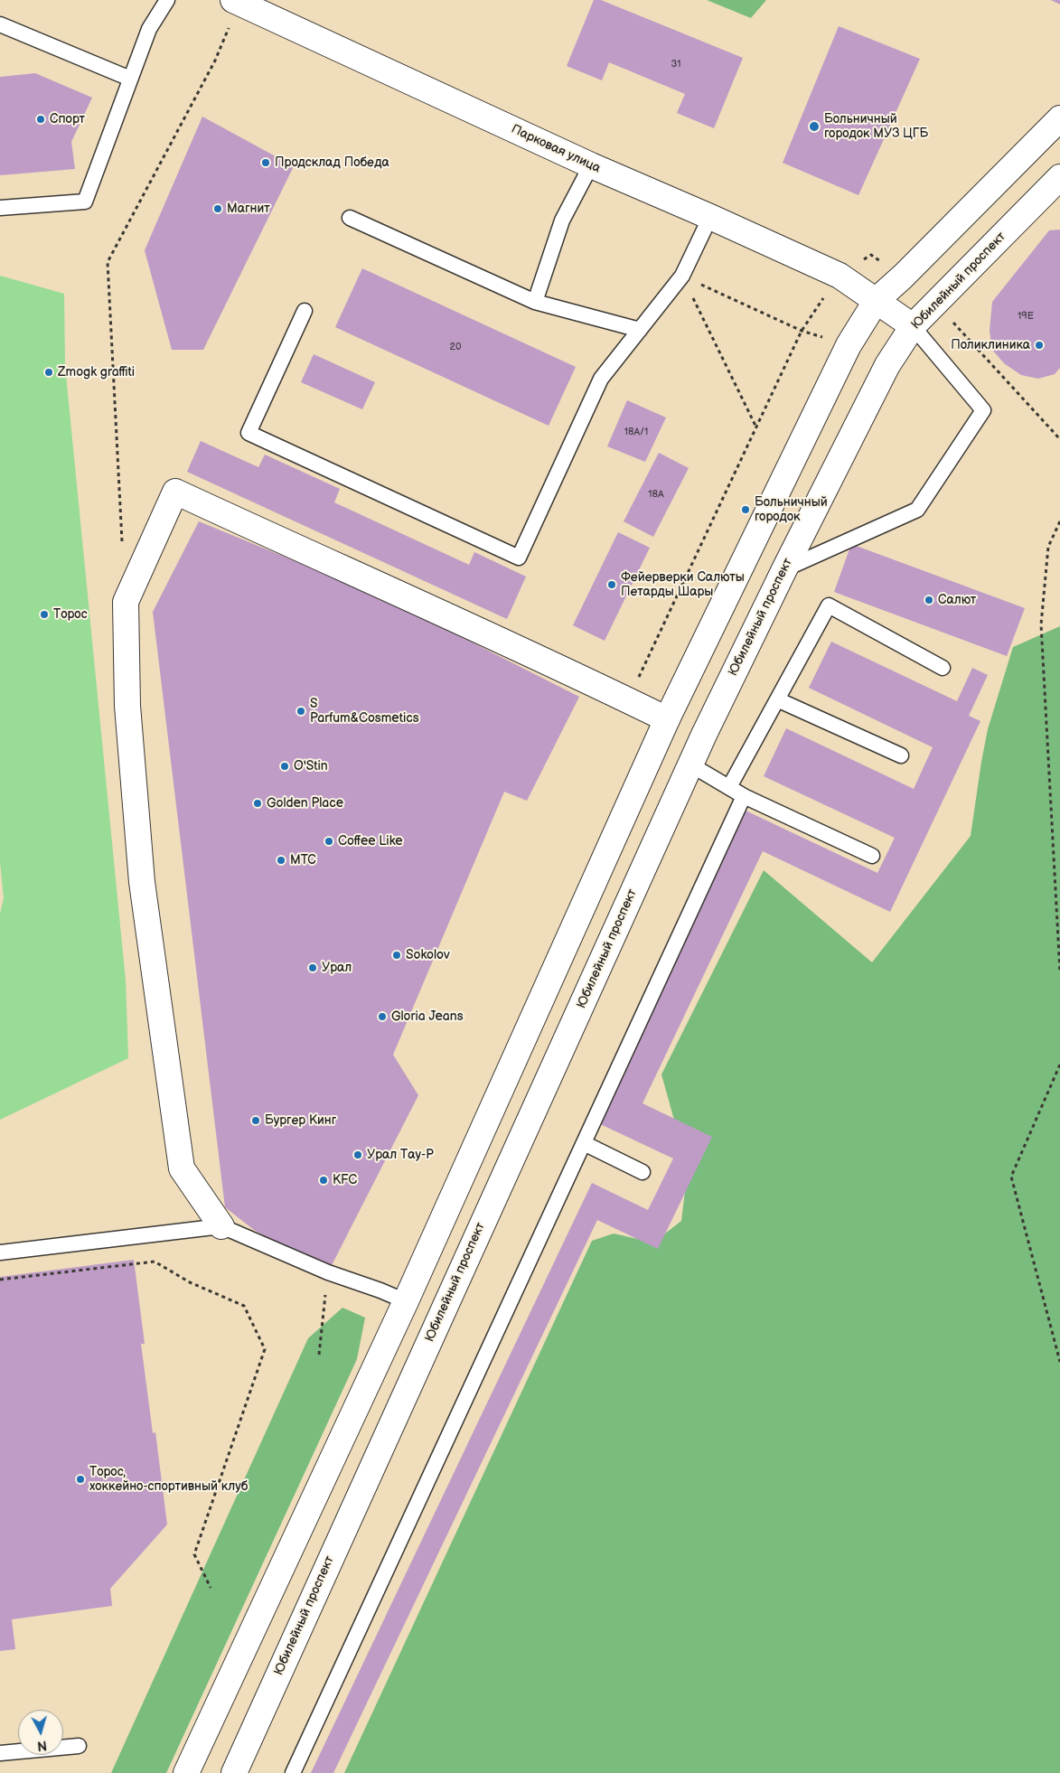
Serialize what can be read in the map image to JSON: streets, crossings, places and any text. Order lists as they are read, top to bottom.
{
  "streets": {
    "main road": ["Парковая улица", "Юбилейный проспект"]
  },
  "crossings": [
    ["Парковая улица", "Юбилейный проспект"]
  ],
  "places": [
    "Спорт",
    "Больничный городок МУЗ ЦГБ",
    "Продсклад Победа",
    "Магнит",
    "Поликлиника",
    "Zmogk graffiti",
    "Больничный городок",
    "Фейерверки Салюты Петарды Шары",
    "Салют",
    "Торос",
    "S Parfum&Cosmetics",
    "O'Stin",
    "Golden Place",
    "Coffee Like",
    "МТС",
    "Sokolov",
    "Урал",
    "Gloria Jeans",
    "Бургер Кинг",
    "Урал Тау-Р",
    "KFC",
    "Торос, хоккейно-спортивный клуб"
  ],
  "house_numbers": [
    "31",
    "19Е",
    "20",
    "18А/1",
    "18А"
  ],
  "north": "bottom"
}
